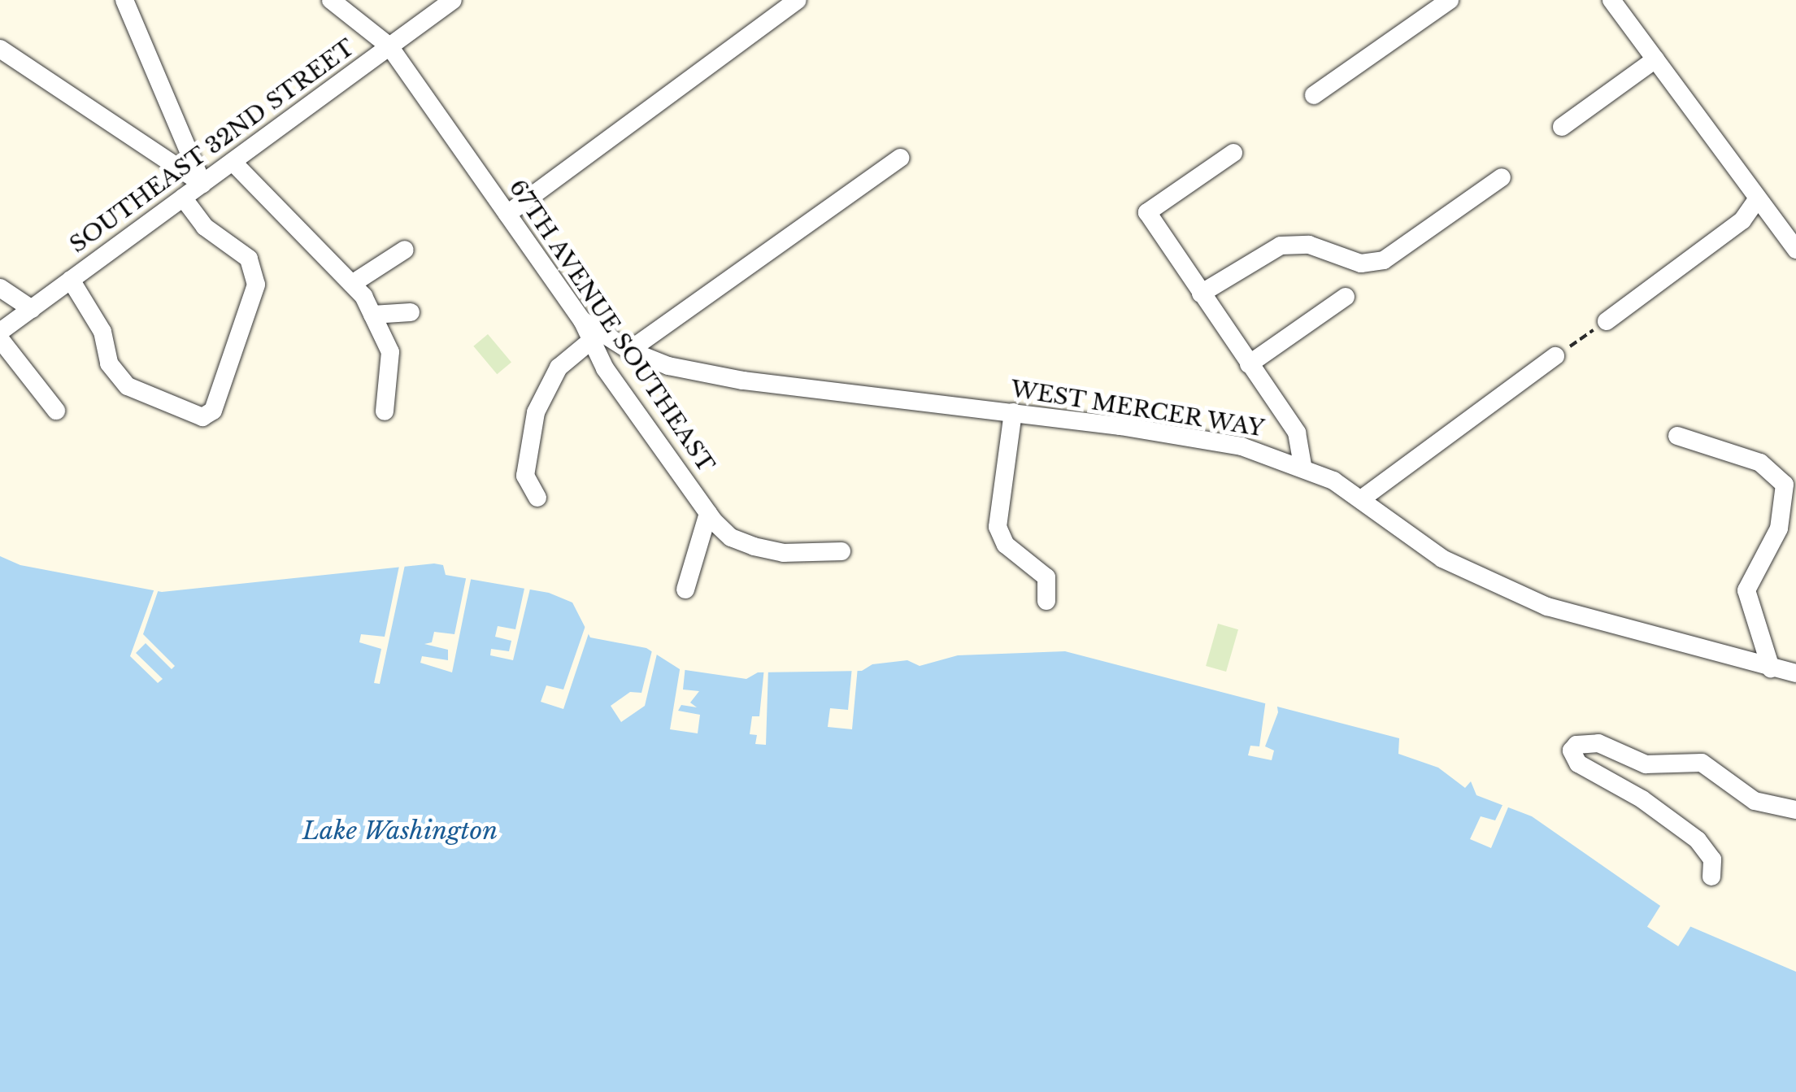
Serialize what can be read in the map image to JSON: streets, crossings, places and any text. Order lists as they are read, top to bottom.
{
  "streets": {
    "street": ["SOUTHEAST 32ND STREET", "67TH AVENUE SOUTHEAST", "WEST MERCER WAY"]
  },
  "crossings": [
    ["SOUTHEAST 32ND STREET", "67TH AVENUE SOUTHEAST"],
    ["67TH AVENUE SOUTHEAST", "WEST MERCER WAY"]
  ],
  "water": ["Lake Washington"]
}
